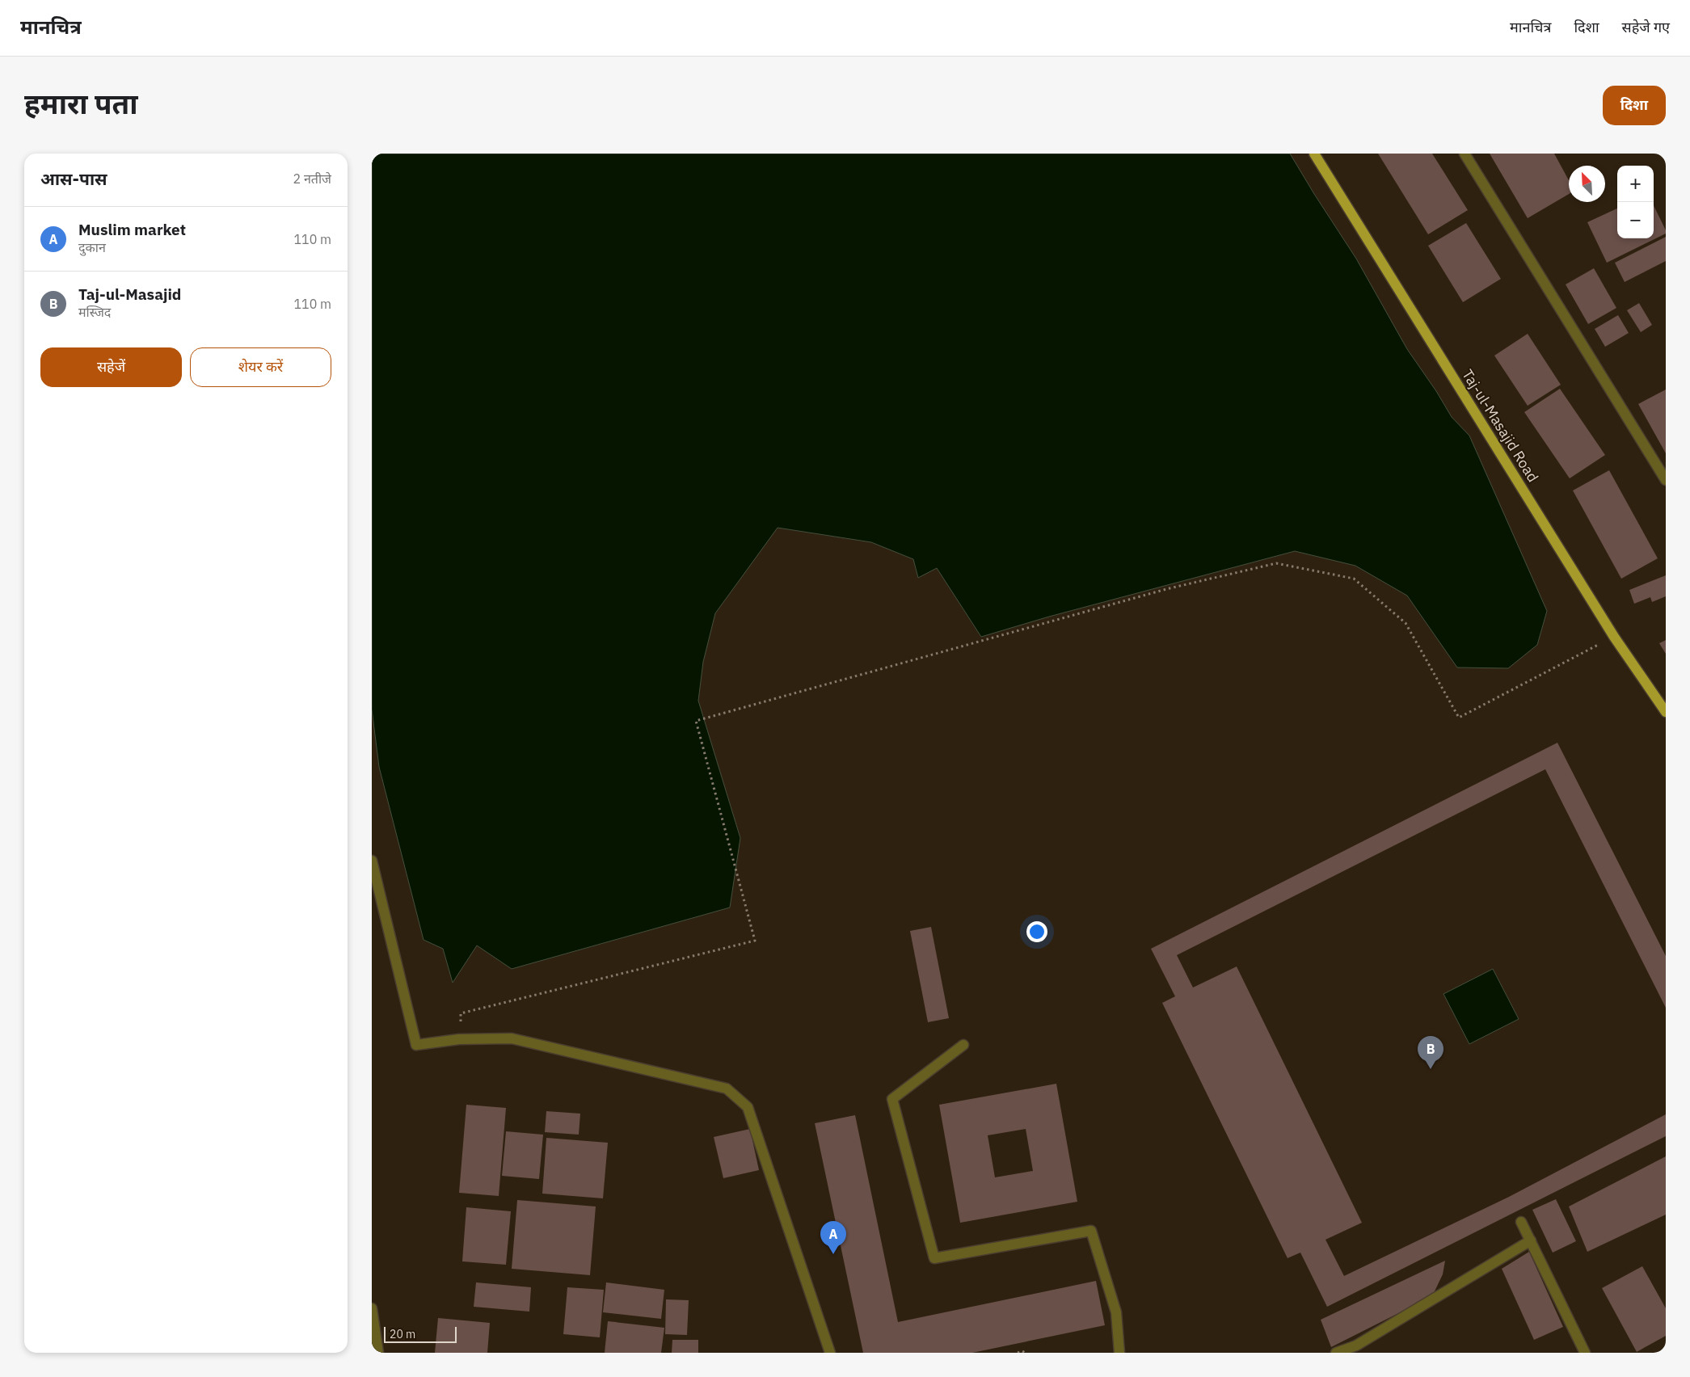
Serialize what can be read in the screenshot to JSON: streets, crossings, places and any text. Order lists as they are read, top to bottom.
{
  "streets": {
    "main road": ["Taj-ul-Masajid Road"]
  },
  "scale_bar": "20 m",
  "north": "top left",
  "page": {
    "header": "मानचित्र",
    "nav": ["मानचित्र", "दिशा", "सहेजे गए"],
    "title": "हमारा पता",
    "buttons": [
      "दिशा",
      ["सहेजें", "शेयर करें"]
    ],
    "heading": ["आस-पास", "2 नतीजे"],
    "map_buttons": ["+", "−"],
    "list": [
      {
        "mark": "A",
        "name": "Muslim market",
        "note": "दुकान",
        "value": "110 m"
      },
      {
        "mark": "B",
        "name": "Taj-ul-Masajid",
        "note": "मस्जिद",
        "value": "110 m"
      }
    ],
    "pins": ["B", "A"],
    "scale": "20 m"
  }
}
